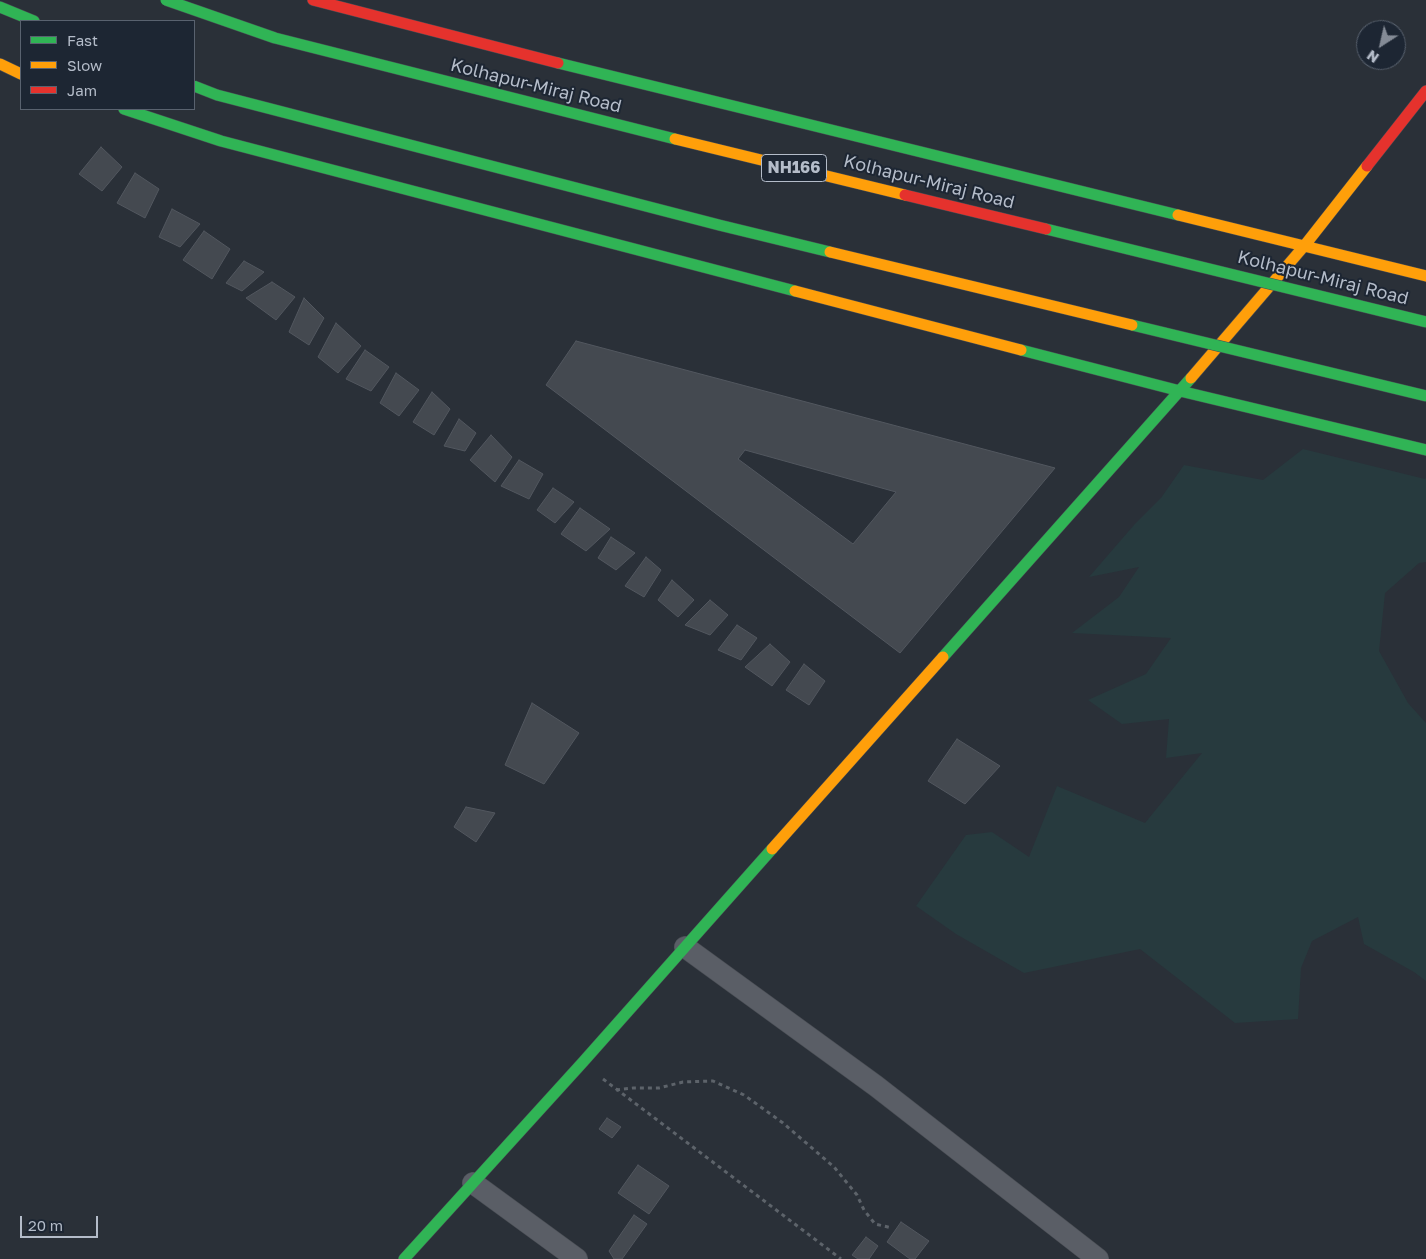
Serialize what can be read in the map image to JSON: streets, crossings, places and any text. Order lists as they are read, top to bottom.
{
  "streets": {
    "main road": ["Kolhapur-Miraj Road", "NH166"]
  },
  "legend": ["Fast", "Slow", "Jam"],
  "scale_bar": "20 m",
  "north": "bottom left"
}
